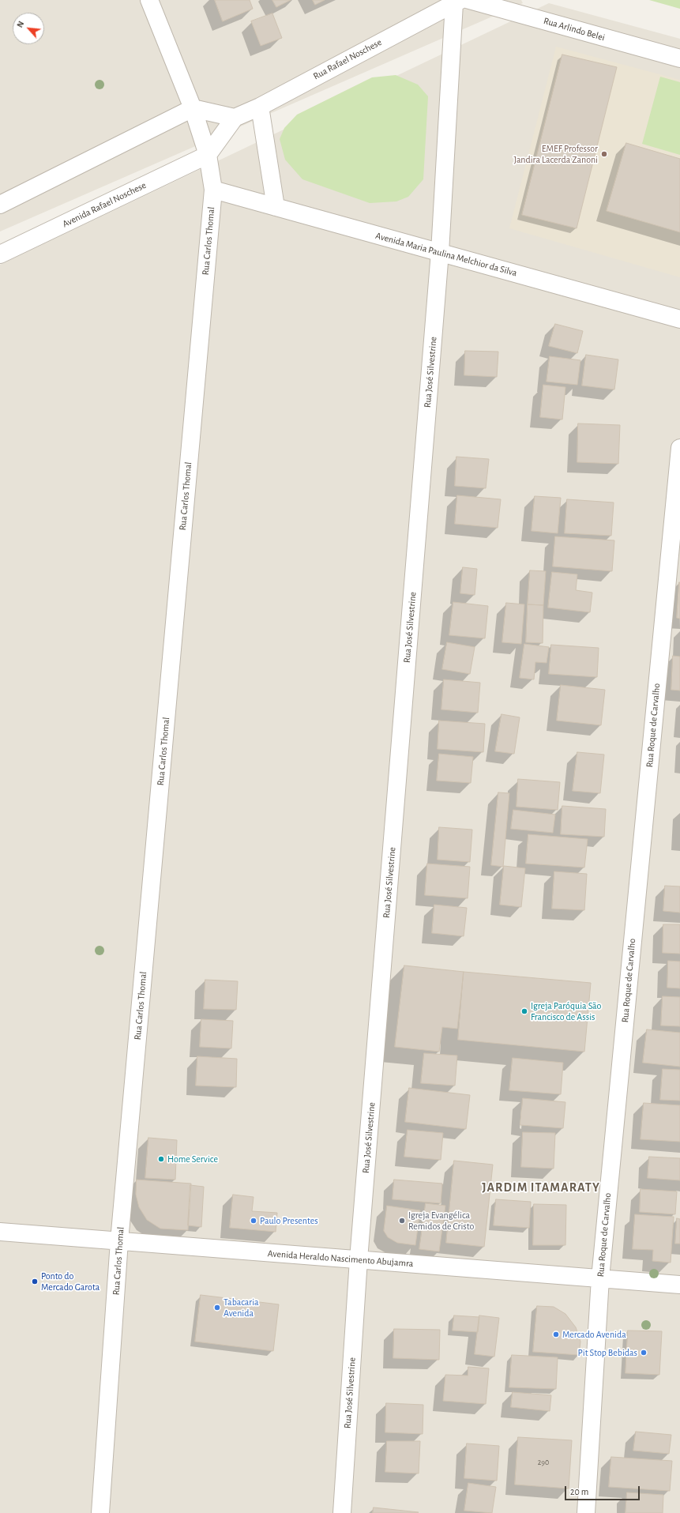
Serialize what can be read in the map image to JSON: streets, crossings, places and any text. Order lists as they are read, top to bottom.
{
  "streets": {
    "street": [
      "Rua Arlindo Belei",
      "Rua Rafael Noschese",
      "Avenida Rafael Noschese",
      "Rua Carlos Thomal",
      "Avenida Maria Paulina Melchior da Silva",
      "Rua José Silvestrine",
      "Rua Roque de Carvalho",
      "Avenida Heraldo Nascimento Abujamra"
    ]
  },
  "crossings": [
    ["Rua Arlindo Belei", "Rua Rafael Noschese"],
    ["Rua Arlindo Belei", "Rua José Silvestrine"],
    ["Rua Rafael Noschese", "Rua José Silvestrine"],
    ["Avenida Rafael Noschese", "Rua Carlos Thomal"],
    ["Rua Carlos Thomal", "Avenida Maria Paulina Melchior da Silva"],
    ["Rua Carlos Thomal", "Avenida Heraldo Nascimento Abujamra"],
    ["Avenida Maria Paulina Melchior da Silva", "Rua José Silvestrine"],
    ["Rua José Silvestrine", "Avenida Heraldo Nascimento Abujamra"],
    ["Rua Roque de Carvalho", "Avenida Heraldo Nascimento Abujamra"]
  ],
  "districts": ["JARDIM ITAMARATY"],
  "places": [
    "EMEF Professor Jandira Lacerda Zanoni",
    "Igreja Paróquia São Francisco de Assis",
    "Home Service",
    "Paulo Presentes",
    "Igreja Evangélica Remidos de Cristo",
    "Ponto do Mercado Garota",
    "Tabacaria Avenida",
    "Mercado Avenida",
    "Pit Stop Bebidas"
  ],
  "house_numbers": ["290"],
  "scale_bar": "20 m",
  "north": "top left"
}
